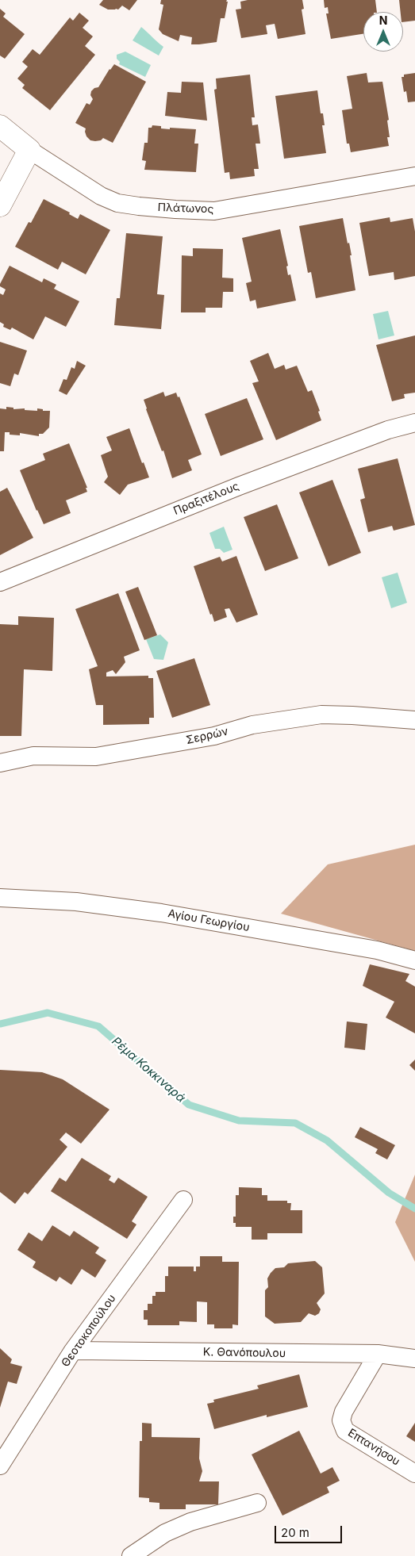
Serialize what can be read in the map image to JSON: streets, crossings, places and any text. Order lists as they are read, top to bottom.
{
  "streets": {
    "street": [
      "Πλάτωνος",
      "Πραξιτέλους",
      "Σερρών",
      "Αγίου Γεωργίου",
      "Θεοτοκοπούλου",
      "Κ. Θανόπουλου",
      "Επτανήσου"
    ]
  },
  "crossings": [
    ["Θεοτοκοπούλου", "Κ. Θανόπουλου"],
    ["Κ. Θανόπουλου", "Επτανήσου"]
  ],
  "water": ["Ρέμα Κοκκιναρά"],
  "scale_bar": "20 m",
  "north": "top"
}
